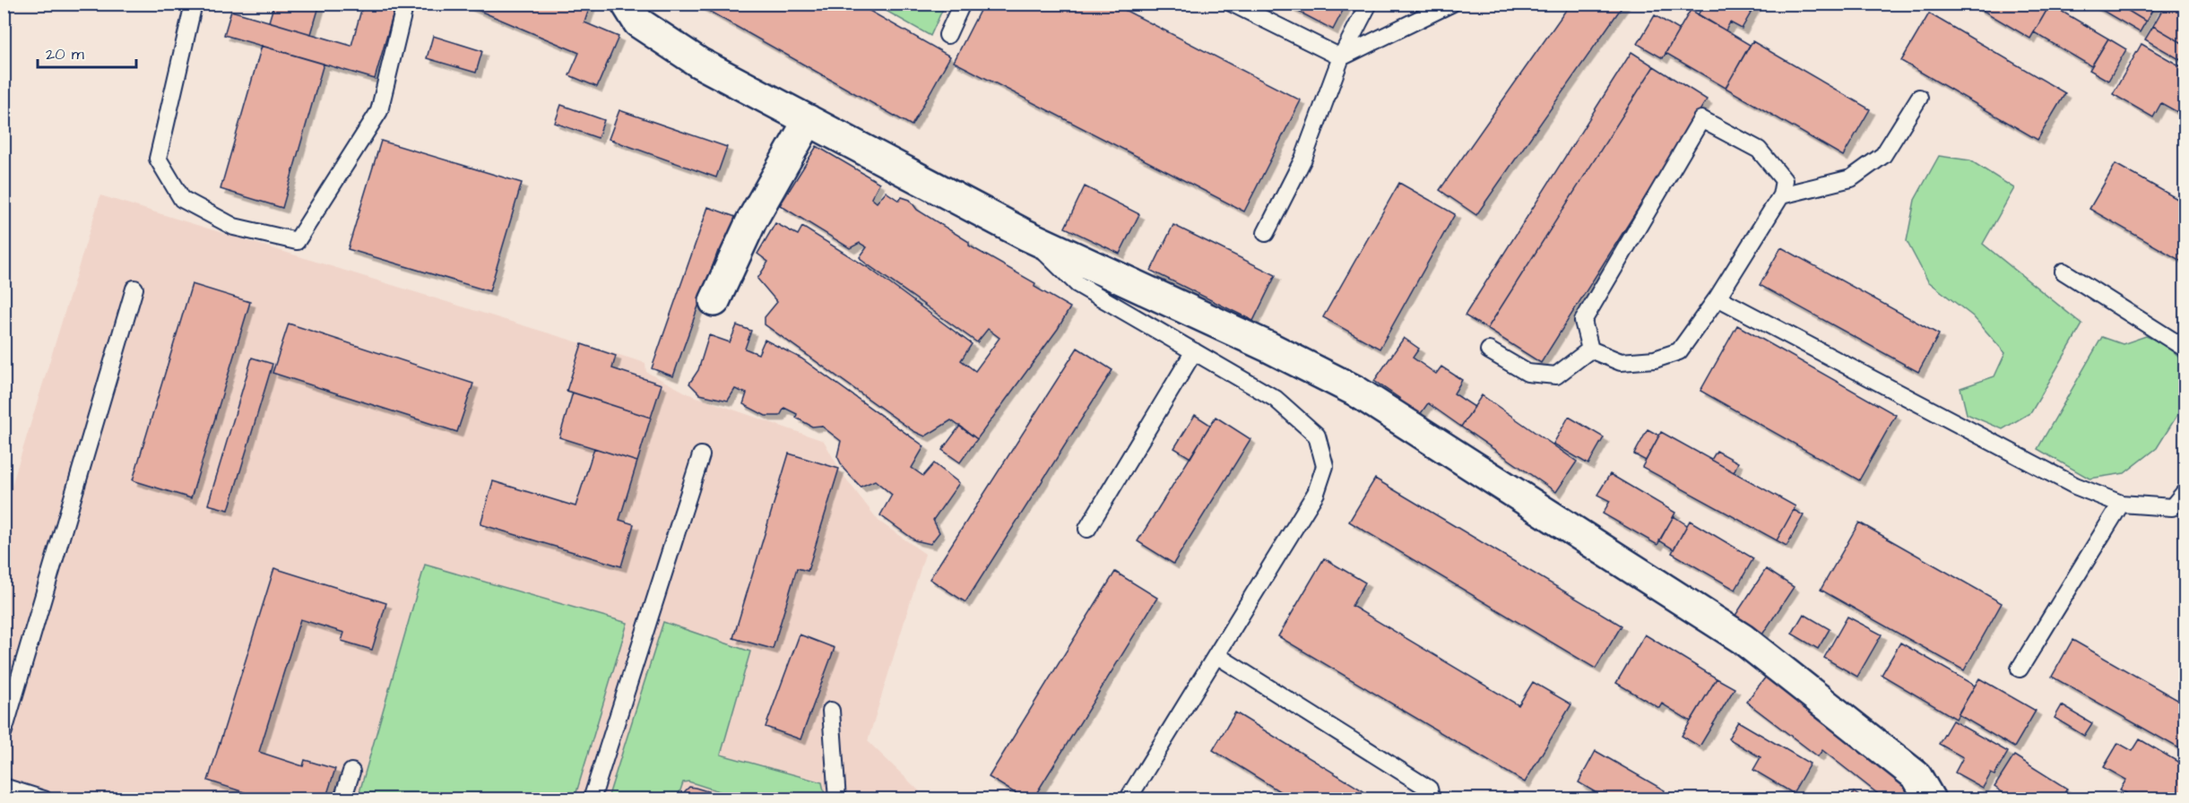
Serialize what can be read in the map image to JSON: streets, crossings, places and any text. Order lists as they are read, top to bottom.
{
  "scale_bar": "20 m"
}
